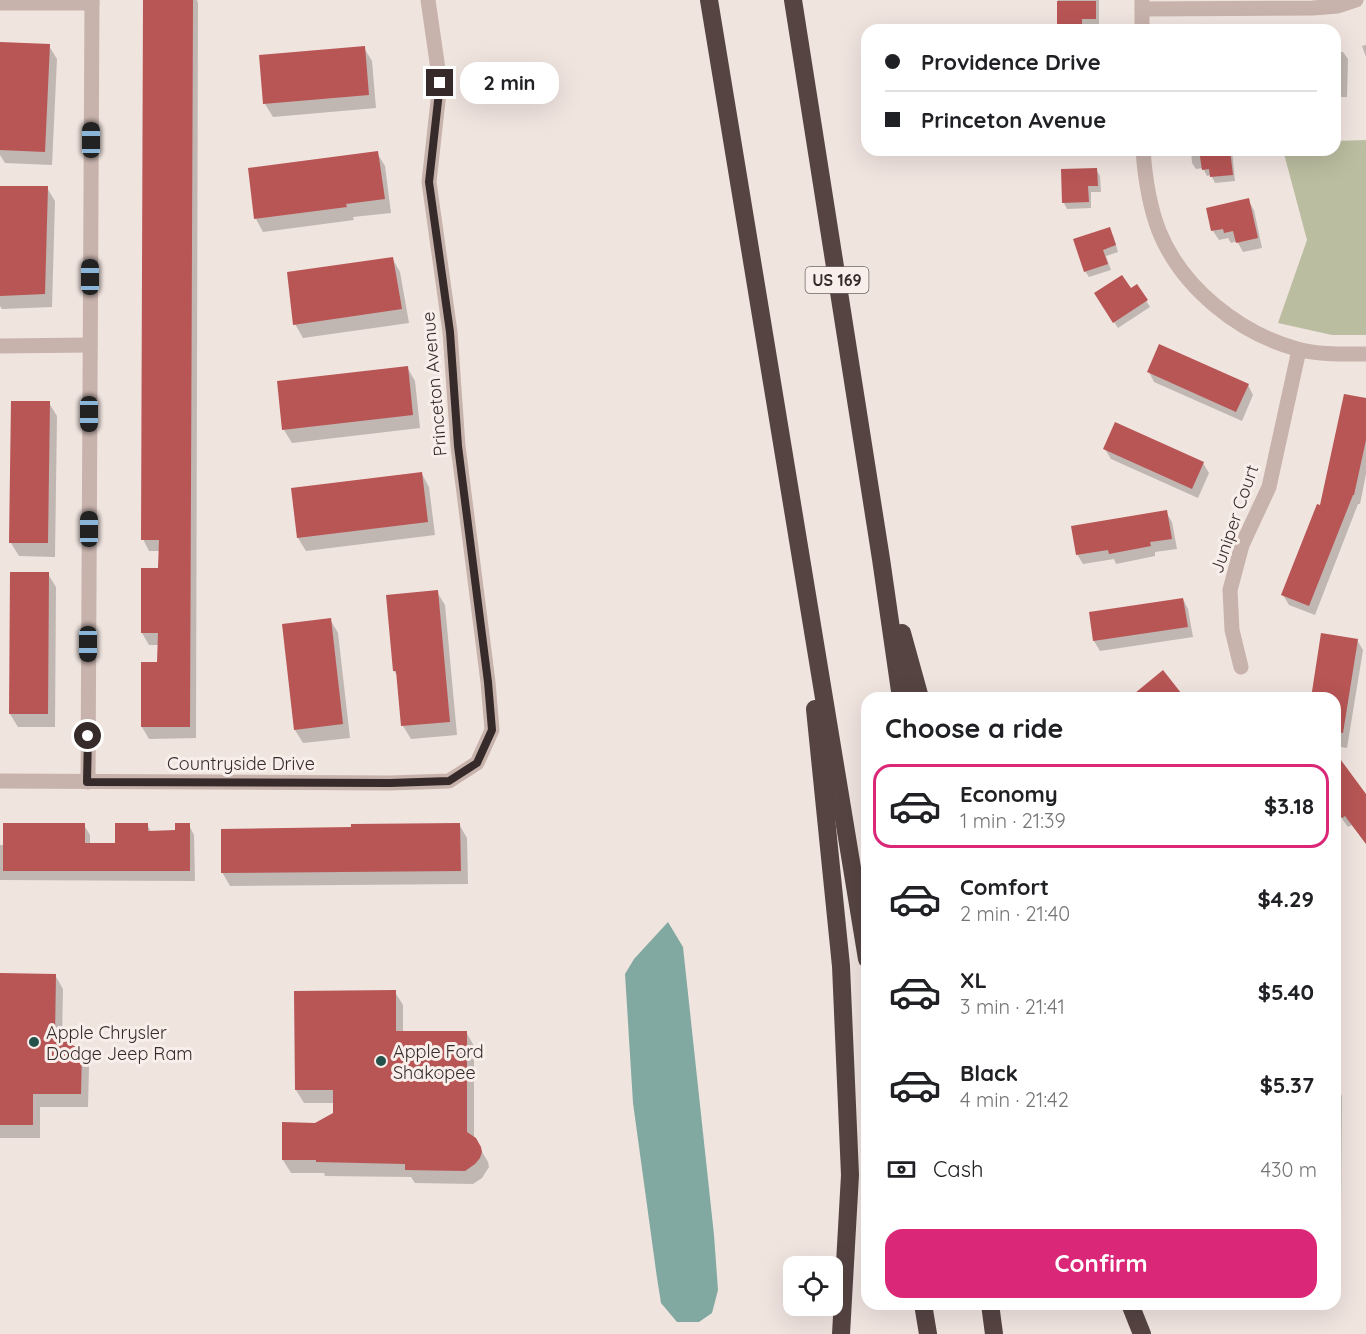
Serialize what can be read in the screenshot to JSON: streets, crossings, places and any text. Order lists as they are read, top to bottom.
{
  "streets": {
    "highway": ["US 169"],
    "street": ["Princeton Avenue", "Juniper Court", "Countryside Drive"]
  },
  "crossings": [
    ["Princeton Avenue", "Countryside Drive"]
  ],
  "places": ["Apple Chrysler Dodge Jeep Ram", "Apple Ford Shakopee"],
  "page": {
    "banner": ["Providence Drive", "Princeton Avenue"],
    "bubble": "2 min",
    "heading": "Choose a ride",
    "list": [
      {
        "name": "Economy",
        "note": "1 min · 21:39",
        "value": "$3.18"
      },
      {
        "name": "Comfort",
        "note": "2 min · 21:40",
        "value": "$4.29"
      },
      {
        "name": "XL",
        "note": "3 min · 21:41",
        "value": "$5.40"
      },
      {
        "name": "Black",
        "note": "4 min · 21:42",
        "value": "$5.37"
      }
    ],
    "pay": ["Cash", "430 m"],
    "buttons": "Confirm"
  }
}
